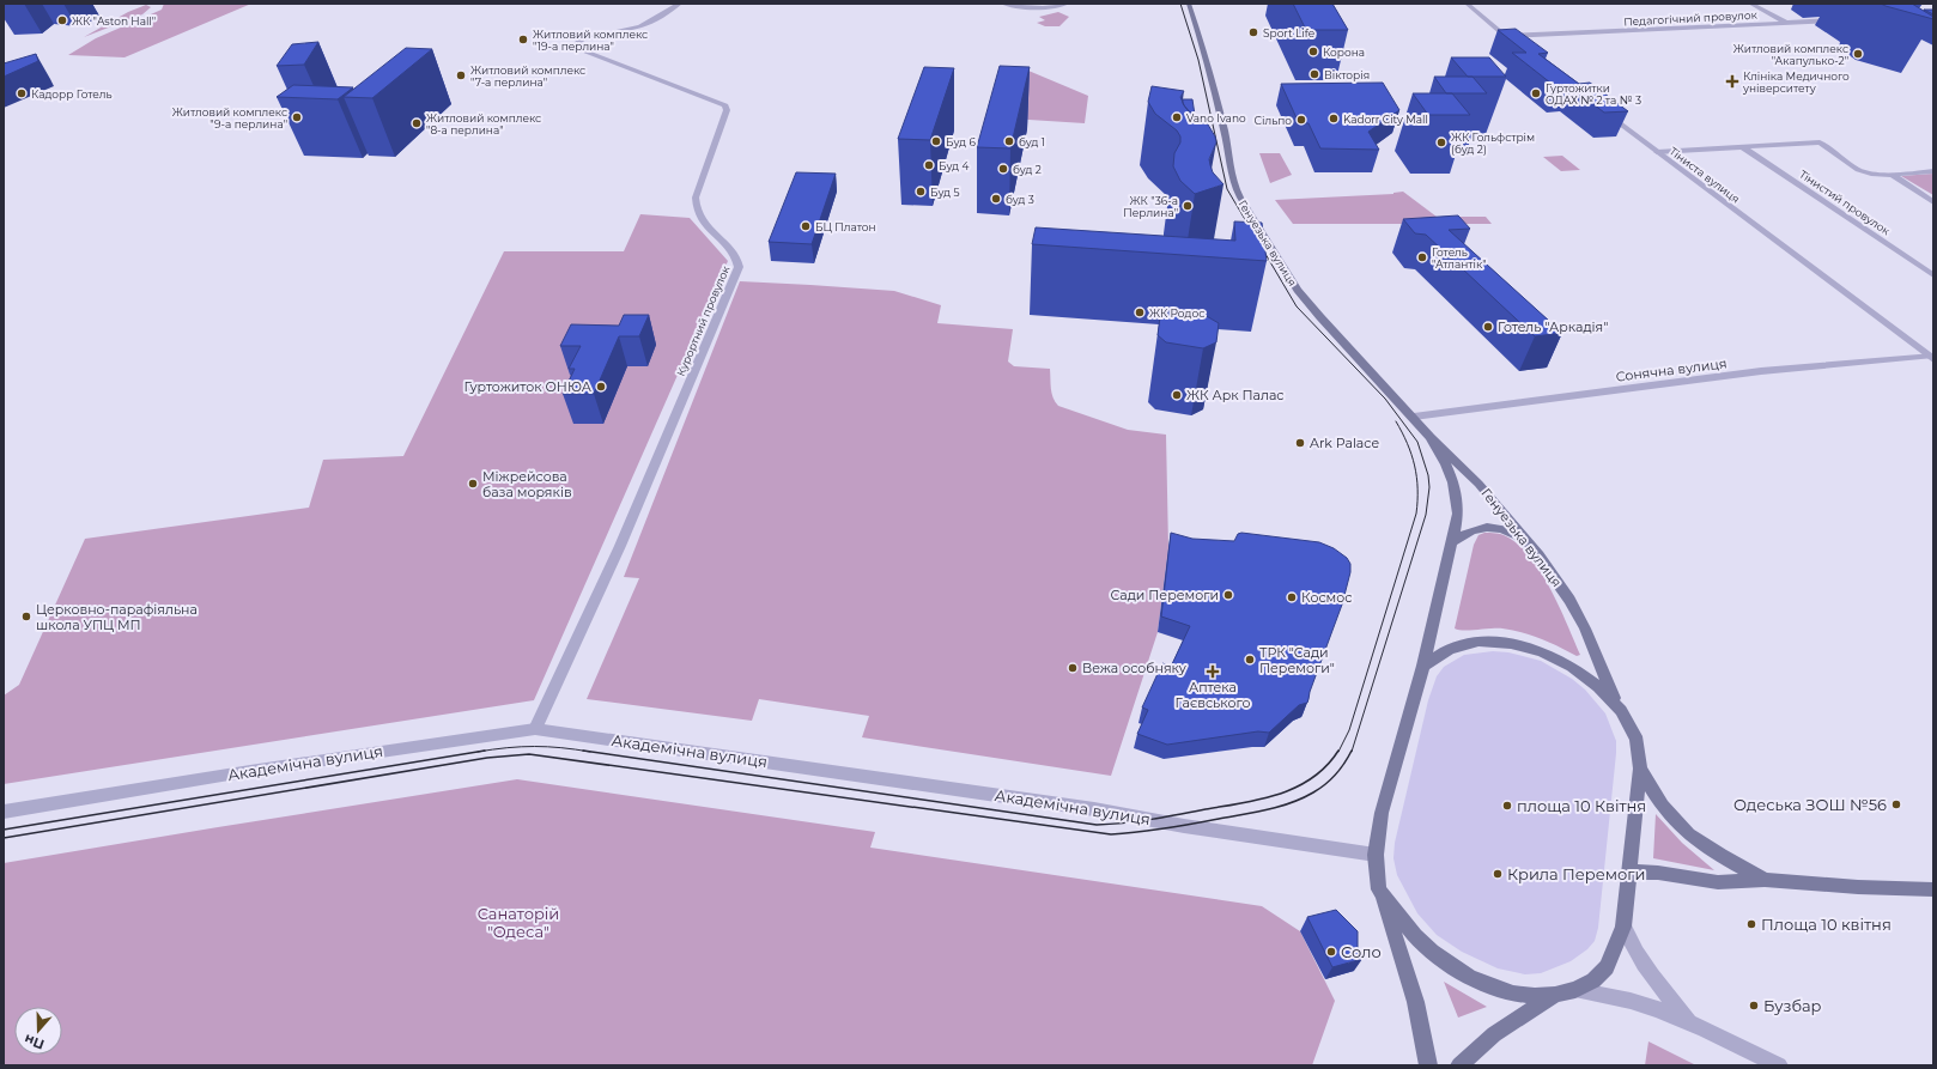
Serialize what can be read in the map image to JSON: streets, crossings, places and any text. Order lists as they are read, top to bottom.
{
  "streets": {
    "main road": ["Генуезька вулиця"],
    "street": [
      "Педагогічний провулок",
      "Тіниста вулиця",
      "Тінистий провулок",
      "Курортний провулок",
      "Сонячна вулиця",
      "Академічна вулиця"
    ]
  },
  "crossings": [
    ["Тіниста вулиця", "Сонячна вулиця"],
    ["Генуезька вулиця", "Сонячна вулиця"],
    ["Курортний провулок", "Академічна вулиця"]
  ],
  "parks": ["Санаторій \"Одеса\""],
  "places": {
    "other": [
      "ЖК \"Aston Hall\"",
      "Sport Life",
      "Житловий комплекс \"19-а перлина\"",
      "Корона",
      "Житловий комплекс \"Акапулько-2\"",
      "Вікторія",
      "Житловий комплекс \"7-а перлина\"",
      "Кадорр Готель",
      "Гуртожитки ОДАХ № 2 та № 3",
      "Житловий комплекс \"9-а перлина\"",
      "Vano Ivano",
      "Kadorr City Mall",
      "Сільпо",
      "Житловий комплекс \"8-а перлина\"",
      "Буд 6",
      "буд 1",
      "ЖК Гольфстрім (буд 2)",
      "Буд 4",
      "буд 2",
      "Буд 5",
      "буд 3",
      "ЖК \"36-а Перлина\"",
      "БЦ Платон",
      "Готель \"Атлантік\"",
      "ЖК Родос",
      "Готель \"Аркадія\"",
      "Гуртожиток ОНЮА",
      "ЖК Арк Палас",
      "Ark Palace",
      "Міжрейсова база моряків",
      "Сади Перемоги",
      "Космос",
      "Церковно-парафіяльна школа УПЦ МП",
      "ТРК \"Сади Перемоги\"",
      "Вежа особняку",
      "Одеська ЗОШ №56",
      "площа 10 Квітня",
      "Крила Перемоги",
      "Площа 10 квітня",
      "Соло",
      "Бузбар"
    ],
    "health": ["Клініка Медичного університету", "Аптека Гаєвського"]
  },
  "north": "bottom"
}
